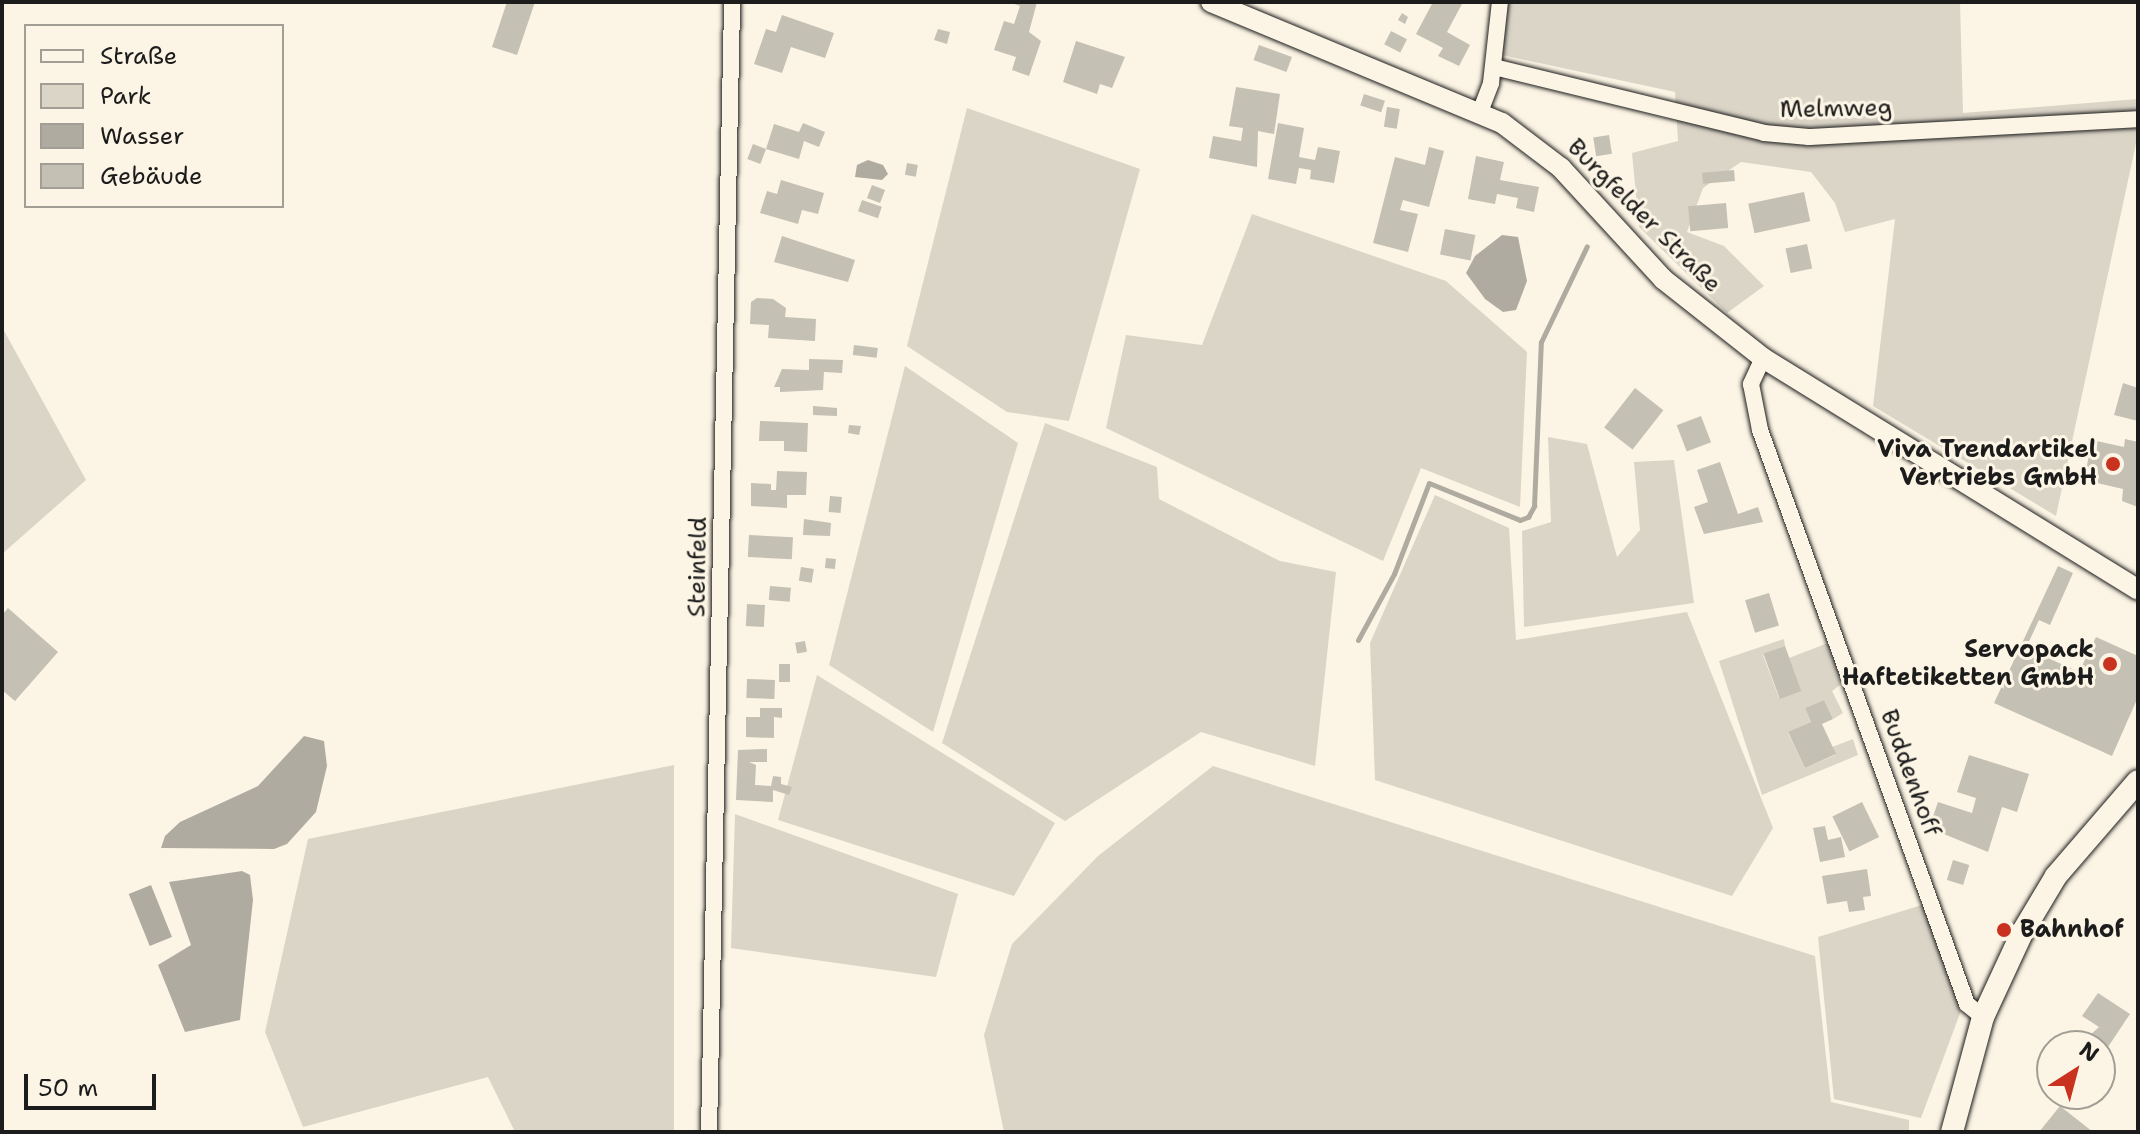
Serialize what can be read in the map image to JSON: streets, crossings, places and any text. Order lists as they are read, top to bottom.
{
  "streets": {
    "street": [
      "Melmweg",
      "Burgfelder Straße",
      "Steinfeld",
      "Buddenhoff"
    ]
  },
  "crossings": [
    ["Burgfelder Straße", "Buddenhoff"]
  ],
  "places": ["Viva Trendartikel Vertriebs GmbH", "Servopack Haftetiketten GmbH", "Bahnhof"],
  "legend": [
    "Straße",
    "Park",
    "Wasser",
    "Gebäude"
  ],
  "scale_bar": "50 m",
  "north": "top right"
}
